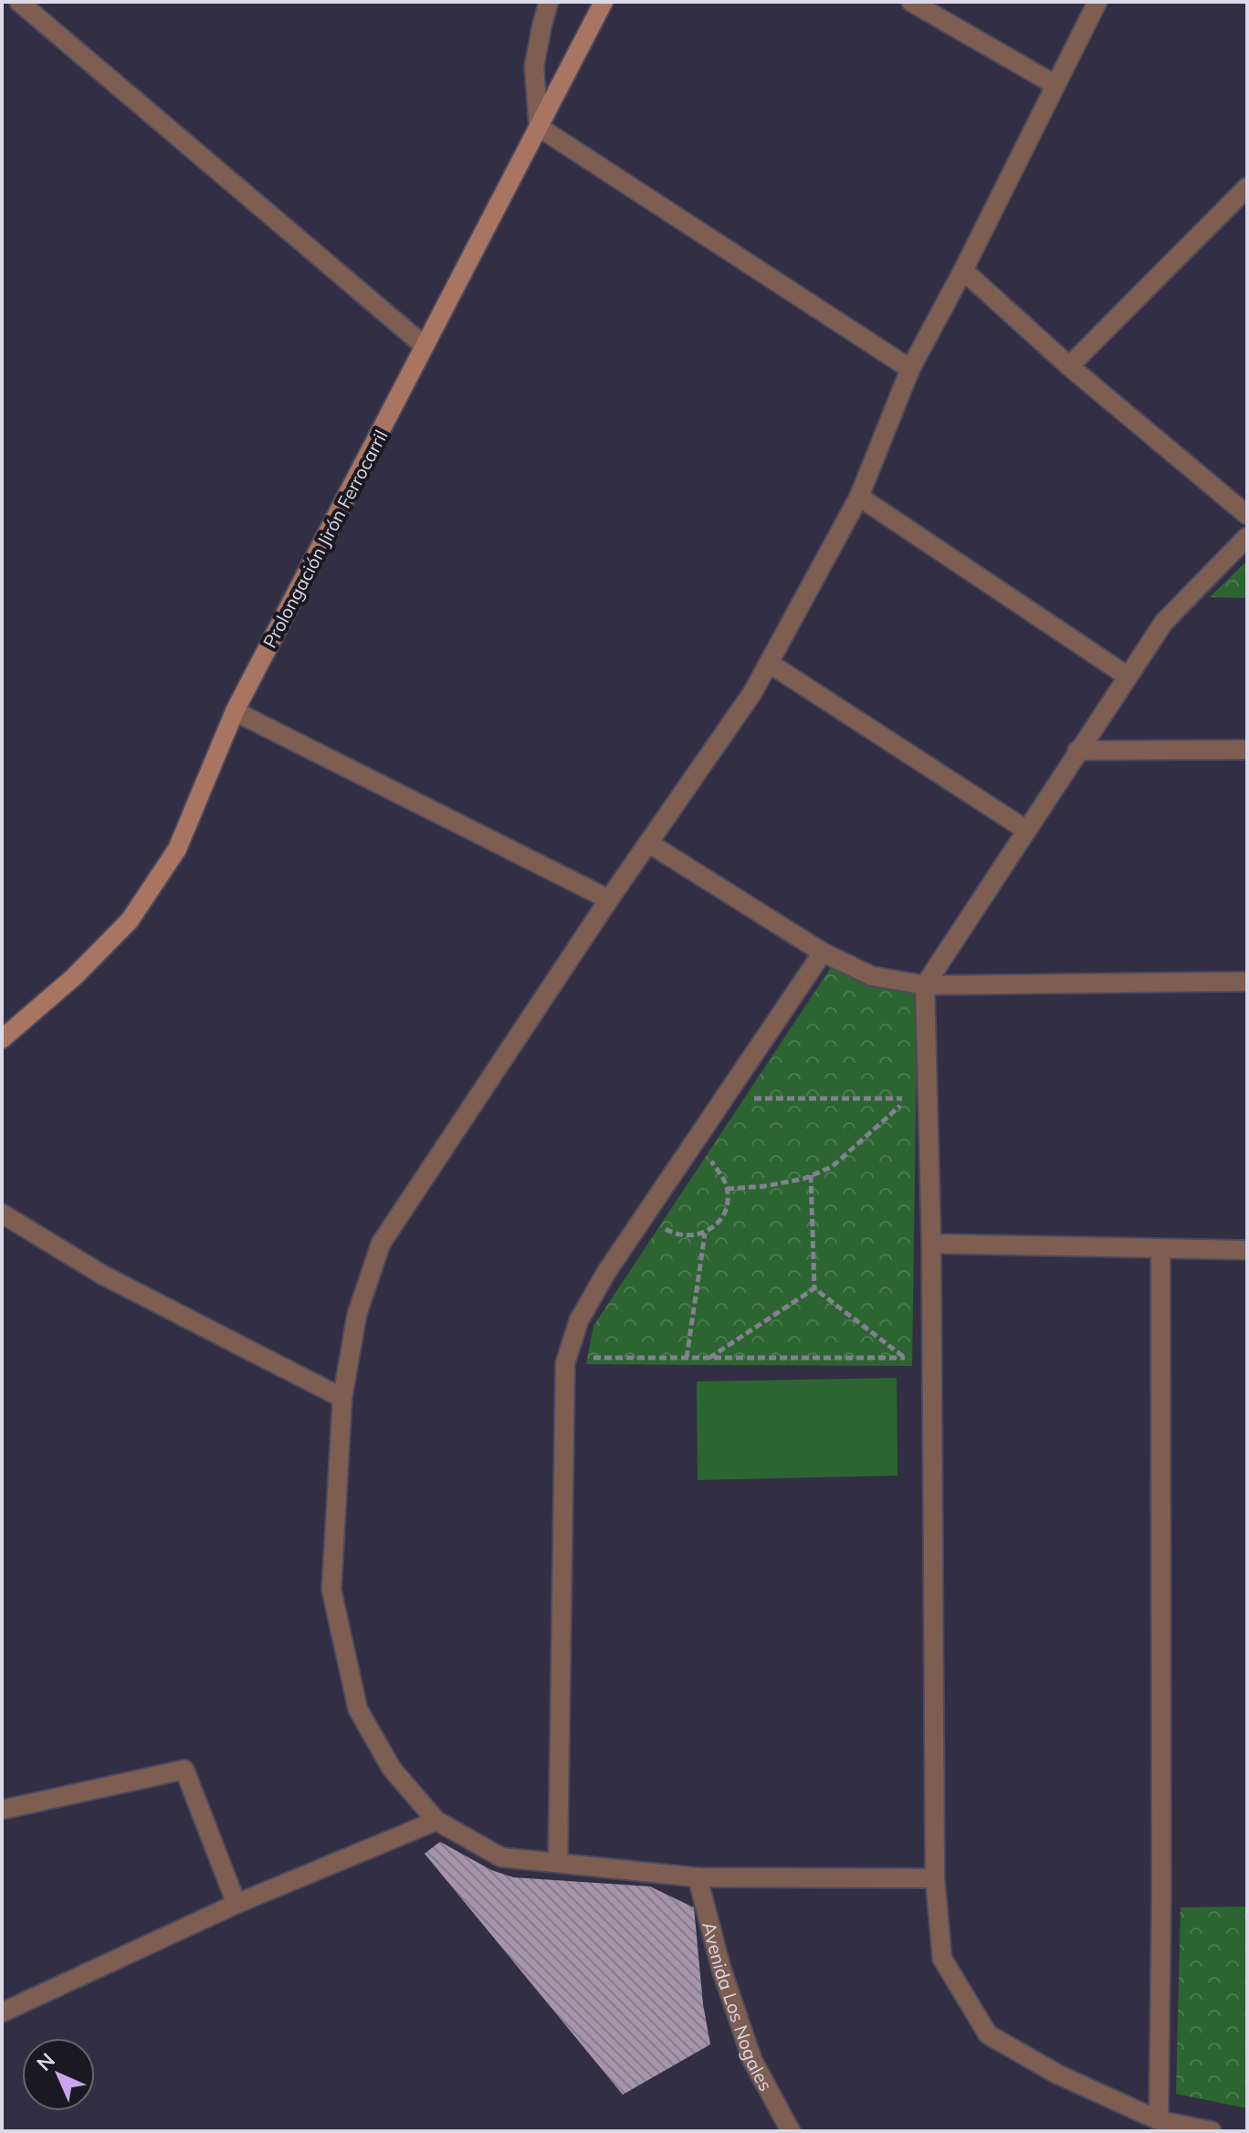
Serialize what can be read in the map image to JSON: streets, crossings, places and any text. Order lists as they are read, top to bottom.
{
  "streets": {
    "street": ["Prolongación Jirón Ferrocarril", "Avenida Los Nogales"]
  },
  "north": "top left"
}
